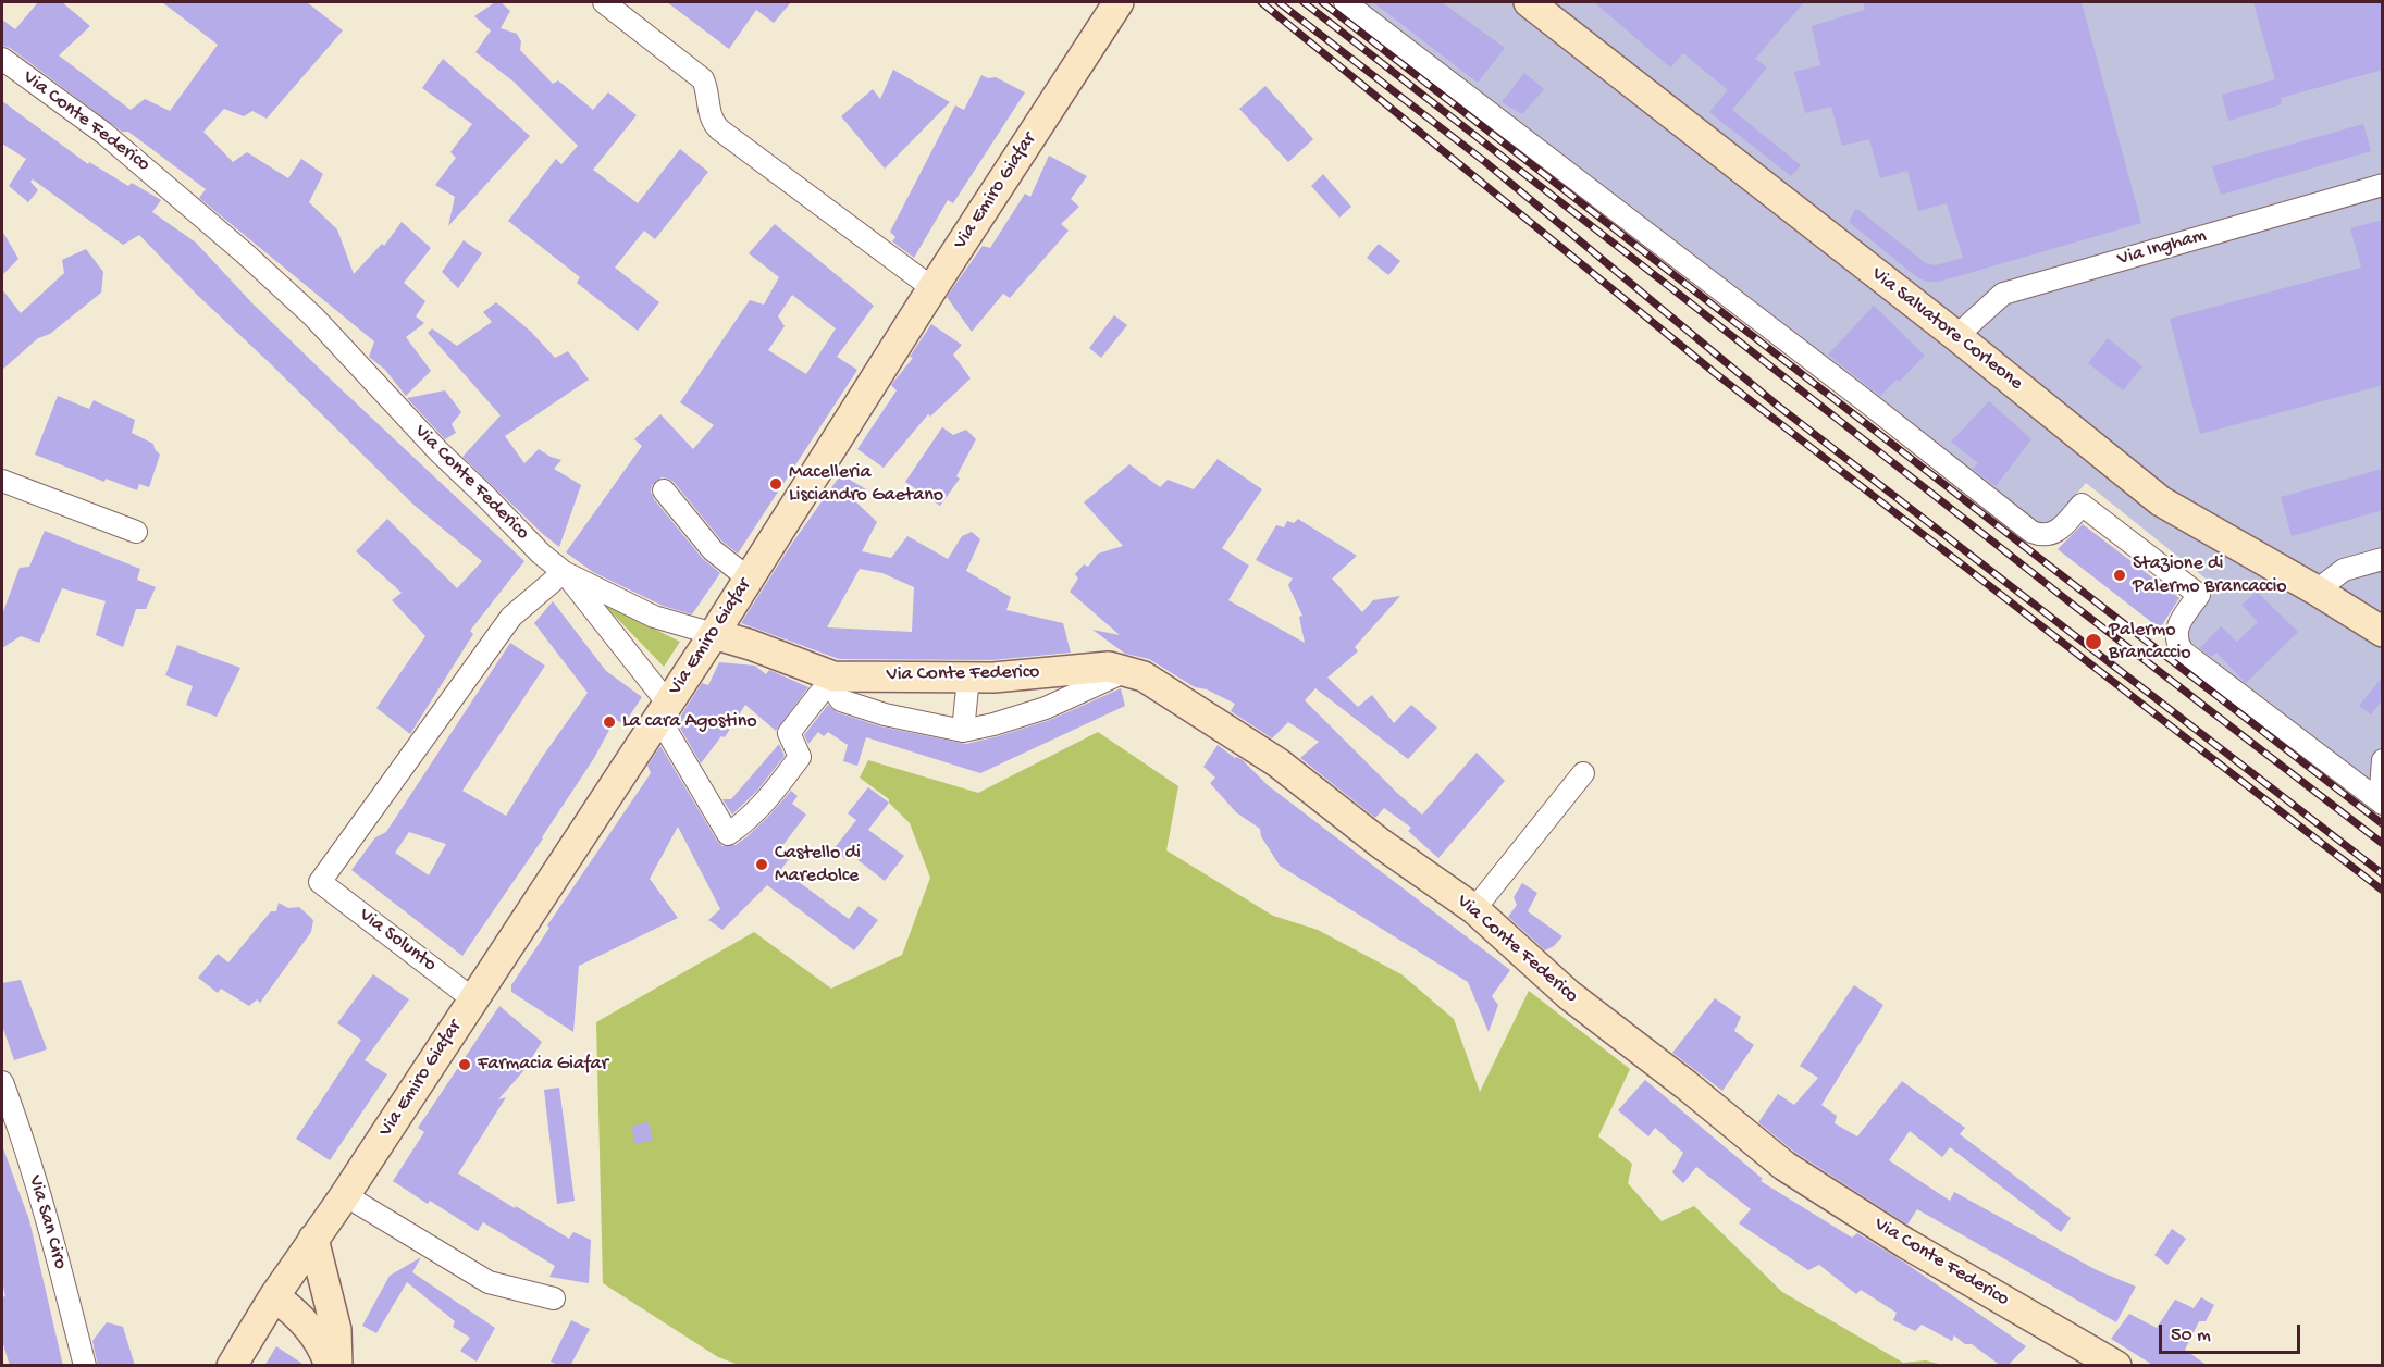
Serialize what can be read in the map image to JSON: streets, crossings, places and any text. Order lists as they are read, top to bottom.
{
  "streets": {
    "street": [
      "Via Conte Federico",
      "Via Emiro Giafar",
      "Via Ingham",
      "Via Salvatore Corleone",
      "Via Solunto",
      "Via San Ciro"
    ]
  },
  "crossings": [
    ["Via Conte Federico", "Via Emiro Giafar"],
    ["Via Conte Federico", "Via Solunto"],
    ["Via Emiro Giafar", "Via Solunto"],
    ["Via Ingham", "Via Salvatore Corleone"]
  ],
  "places": [
    "Macelleria Lisciandro Gaetano",
    "Stazione di Palermo Brancaccio",
    "Palermo Brancaccio",
    "La cara Agostino",
    "Castello di Maredolce",
    "Farmacia Giafar"
  ],
  "scale_bar": "50 m"
}
